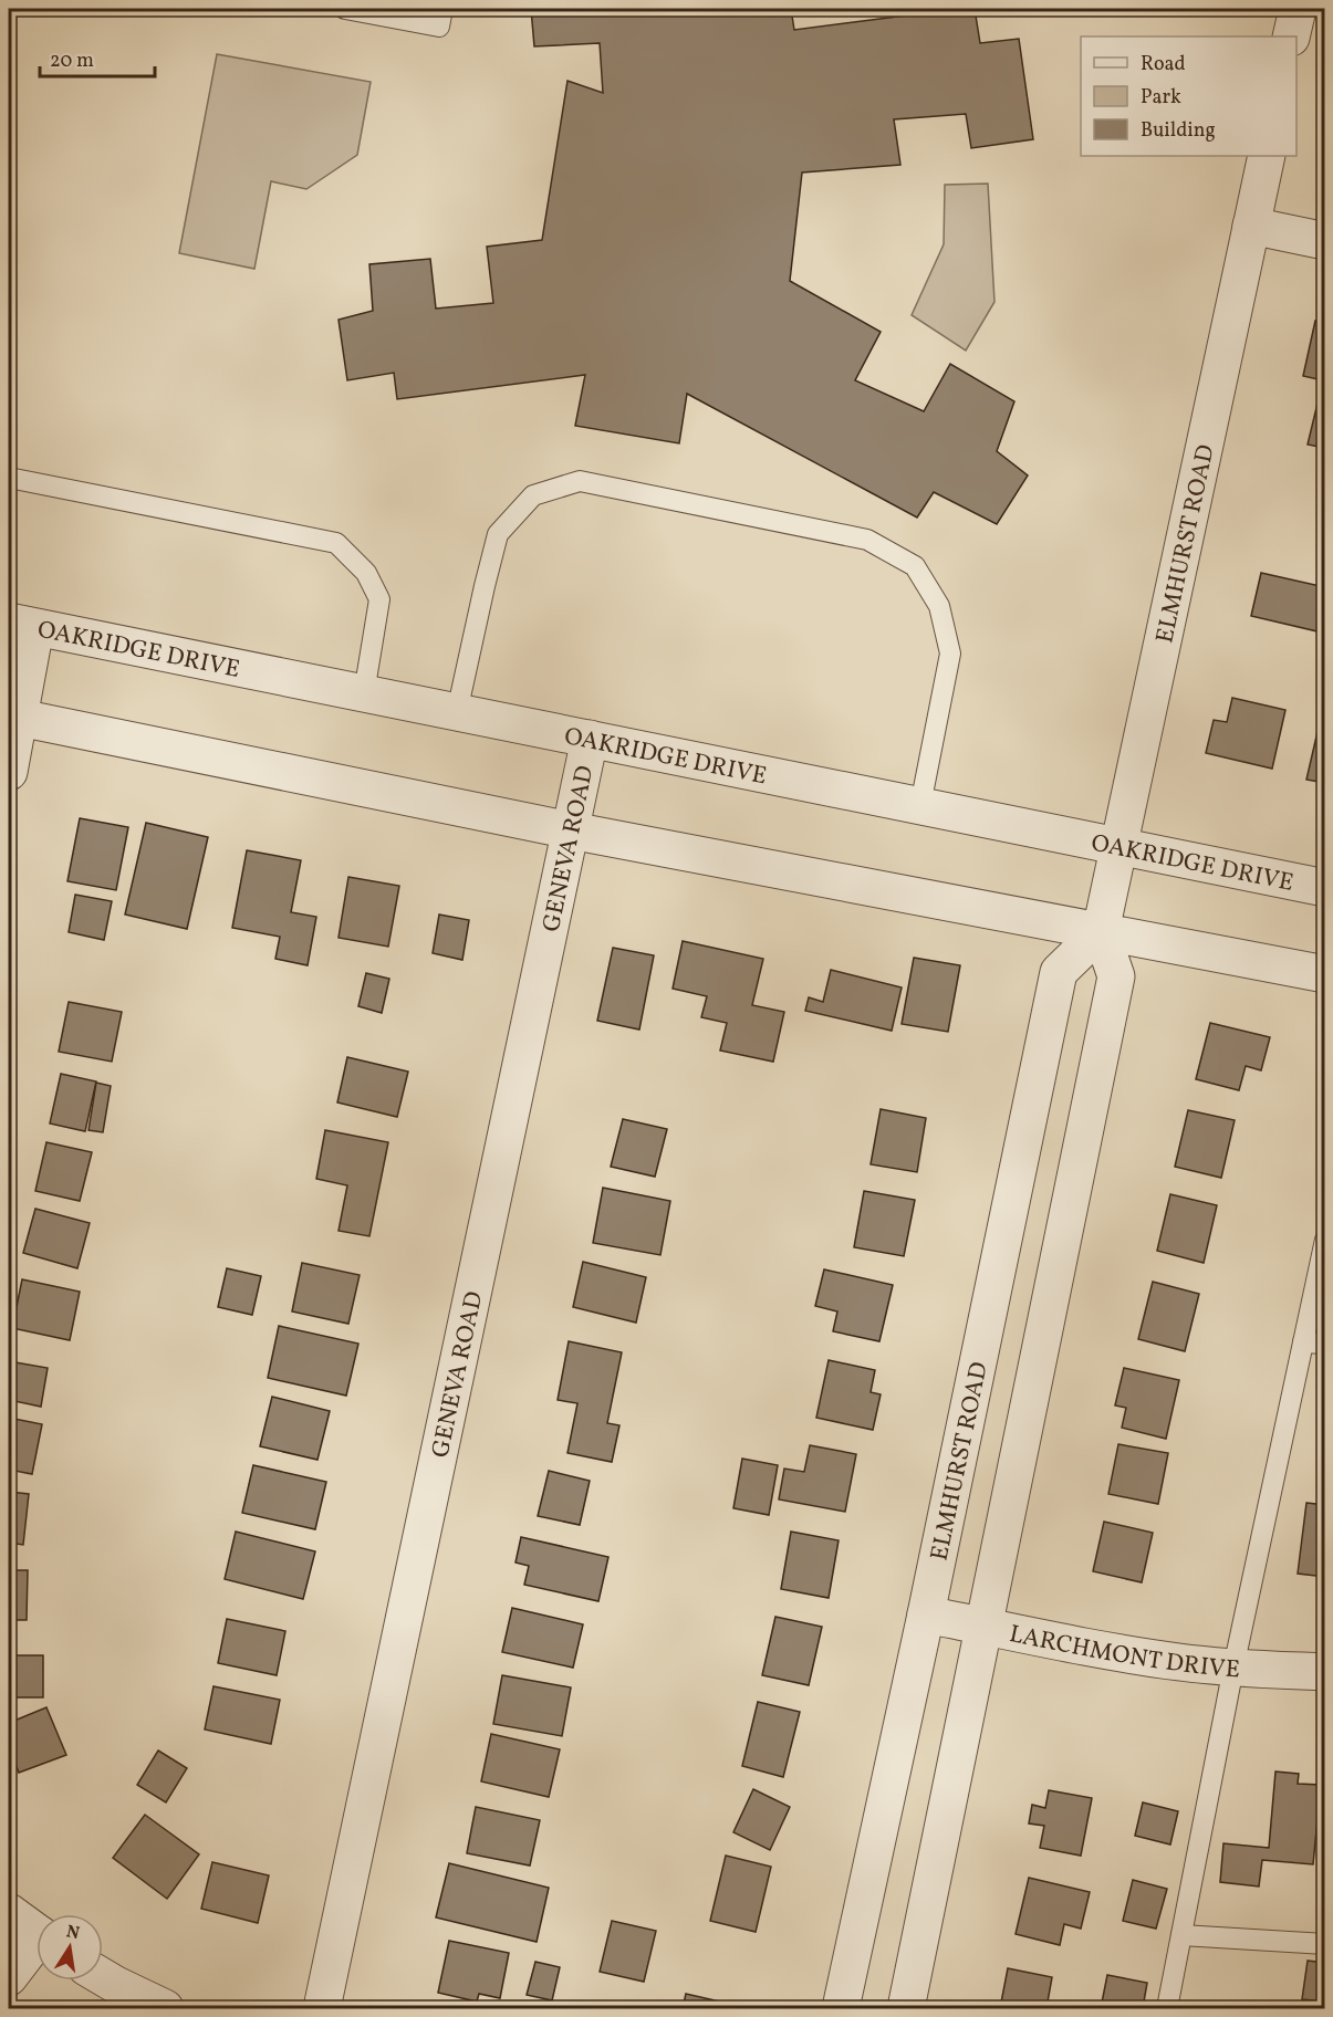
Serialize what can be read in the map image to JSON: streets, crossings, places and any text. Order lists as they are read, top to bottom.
{
  "streets": {
    "street": [
      "ELMHURST ROAD",
      "OAKRIDGE DRIVE",
      "GENEVA ROAD",
      "LARCHMONT DRIVE"
    ]
  },
  "crossings": [
    ["ELMHURST ROAD", "OAKRIDGE DRIVE"],
    ["ELMHURST ROAD", "LARCHMONT DRIVE"],
    ["OAKRIDGE DRIVE", "GENEVA ROAD"]
  ],
  "legend": ["Road", "Park", "Building"],
  "scale_bar": "20 m",
  "north": "top"
}
